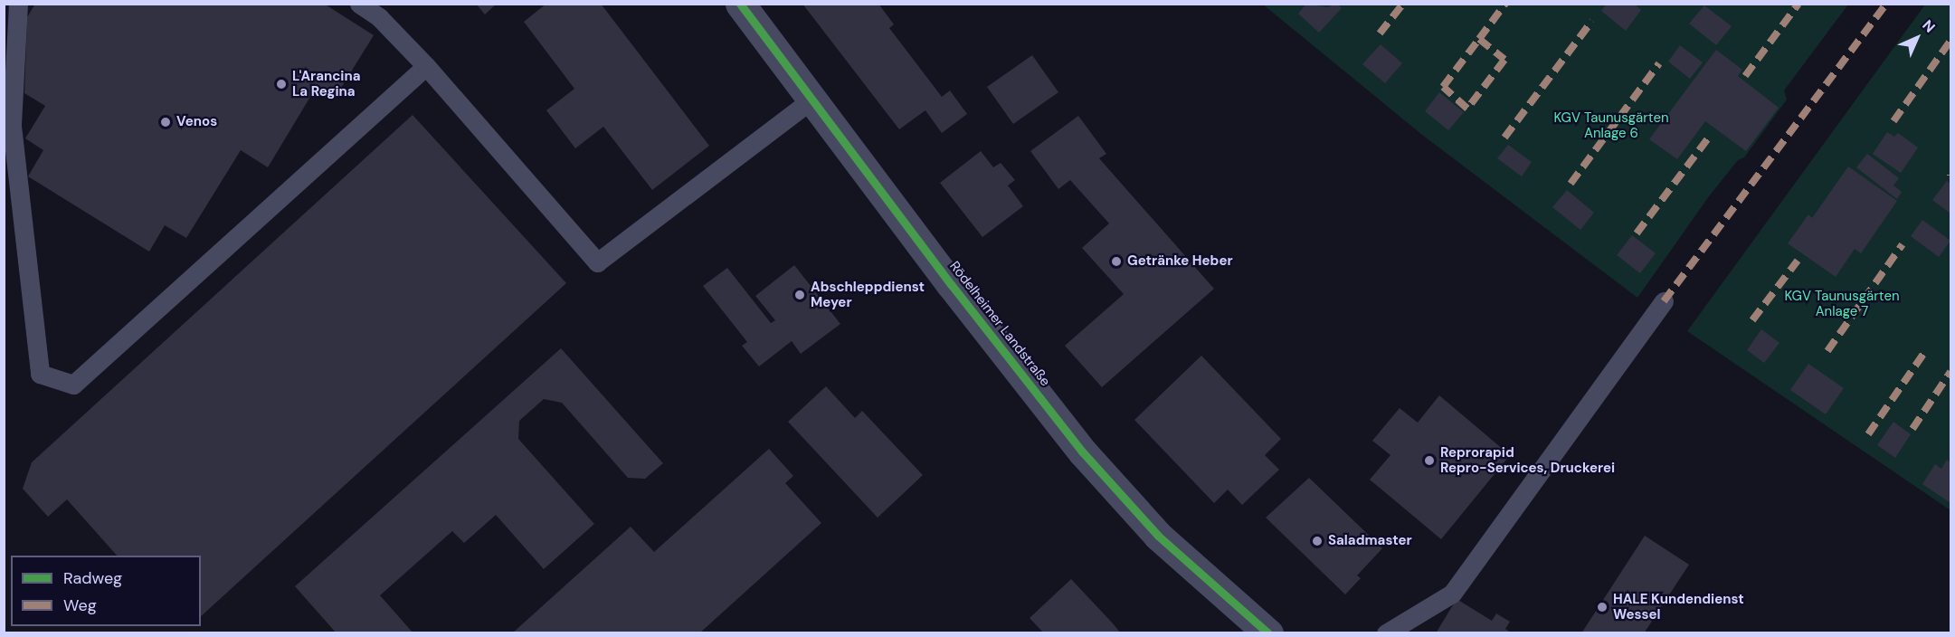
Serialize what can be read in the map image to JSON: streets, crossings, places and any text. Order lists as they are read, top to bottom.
{
  "streets": {
    "street": ["Rödelheimer Landstraße"]
  },
  "parks": ["KGV Taunusgärten Anlage 6", "KGV Taunusgärten Anlage 7"],
  "places": [
    "L'Arancina La Regina",
    "Venos",
    "Getränke Heber",
    "Abschleppdienst Meyer",
    "Reprorapid Repro-Services, Druckerei",
    "Saladmaster",
    "HALE Kundendienst Wessel"
  ],
  "legend": ["Radweg", "Weg"],
  "north": "top right"
}
